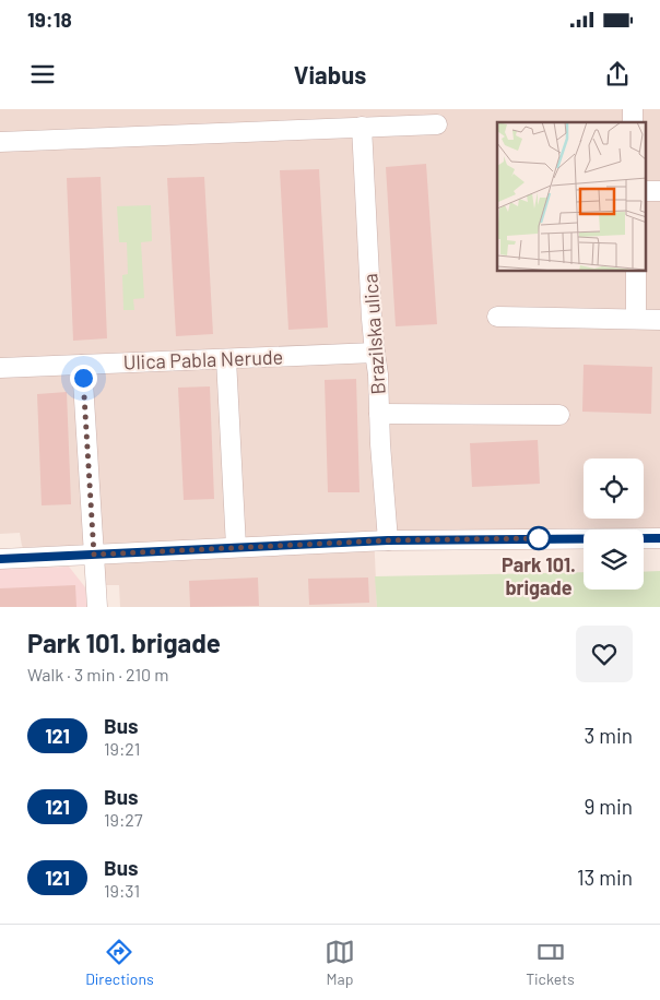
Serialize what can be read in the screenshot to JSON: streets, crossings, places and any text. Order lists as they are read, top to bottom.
{
  "streets": {
    "street": ["Brazilska ulica", "Ulica Pabla Nerude"]
  },
  "crossings": [
    ["Brazilska ulica", "Ulica Pabla Nerude"]
  ],
  "places": ["Park 101. brigade"],
  "lines": ["bus line 121"],
  "page": {
    "status": "19:18",
    "header": "Viabus",
    "heading": ["Park 101. brigade", "Walk · 3 min · 210 m"],
    "list": [
      {
        "mark": "121",
        "name": "Bus",
        "note": "19:21",
        "value": "3 min"
      },
      {
        "mark": "121",
        "name": "Bus",
        "note": "19:27",
        "value": "9 min"
      },
      {
        "mark": "121",
        "name": "Bus",
        "note": "19:31",
        "value": "13 min"
      }
    ],
    "tabs": ["Directions", "Map", "Tickets"]
  }
}
